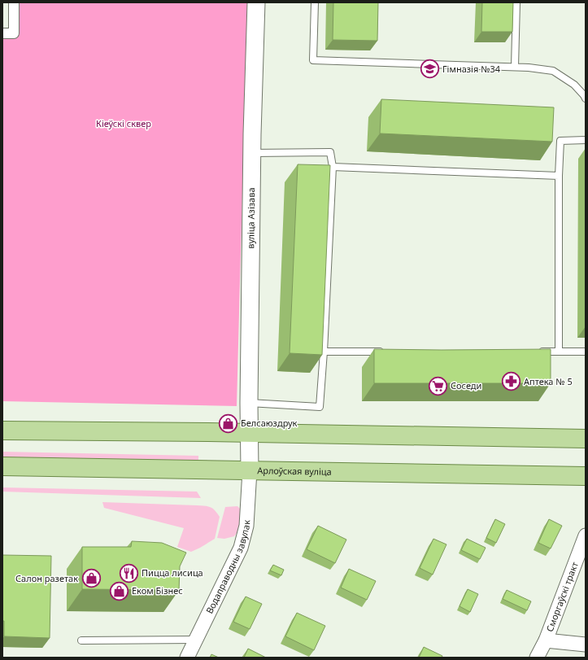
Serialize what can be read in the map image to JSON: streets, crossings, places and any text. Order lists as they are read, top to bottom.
{
  "streets": {
    "main road": ["Арлоўская вуліца"],
    "street": ["вуліца Азізава", "Водаправодны завулак", "Сморгаўскі тракт"]
  },
  "crossings": [
    ["вуліца Азізава", "Арлоўская вуліца"],
    ["вуліца Азізава", "Водаправодны завулак"],
    ["Арлоўская вуліца", "Водаправодны завулак"]
  ],
  "parks": ["Кіеўскі сквер"],
  "places": {
    "school or university": ["Гімназія №34"],
    "pharmacy": ["Аптека № 5"],
    "supermarket": ["Соседи"],
    "shop": ["Белсаюздрук", "Салон разетак", "Еком Бізнес"],
    "restaurant": ["Пицца лисица"]
  }
}
